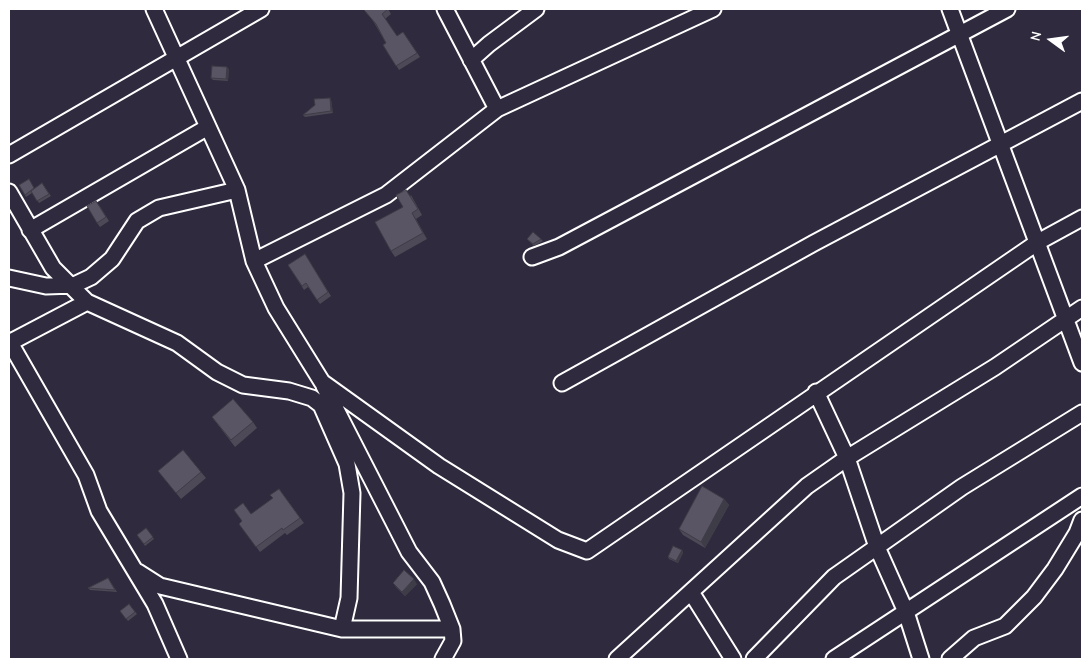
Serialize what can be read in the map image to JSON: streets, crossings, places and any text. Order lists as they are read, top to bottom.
{
  "north": "left"
}
